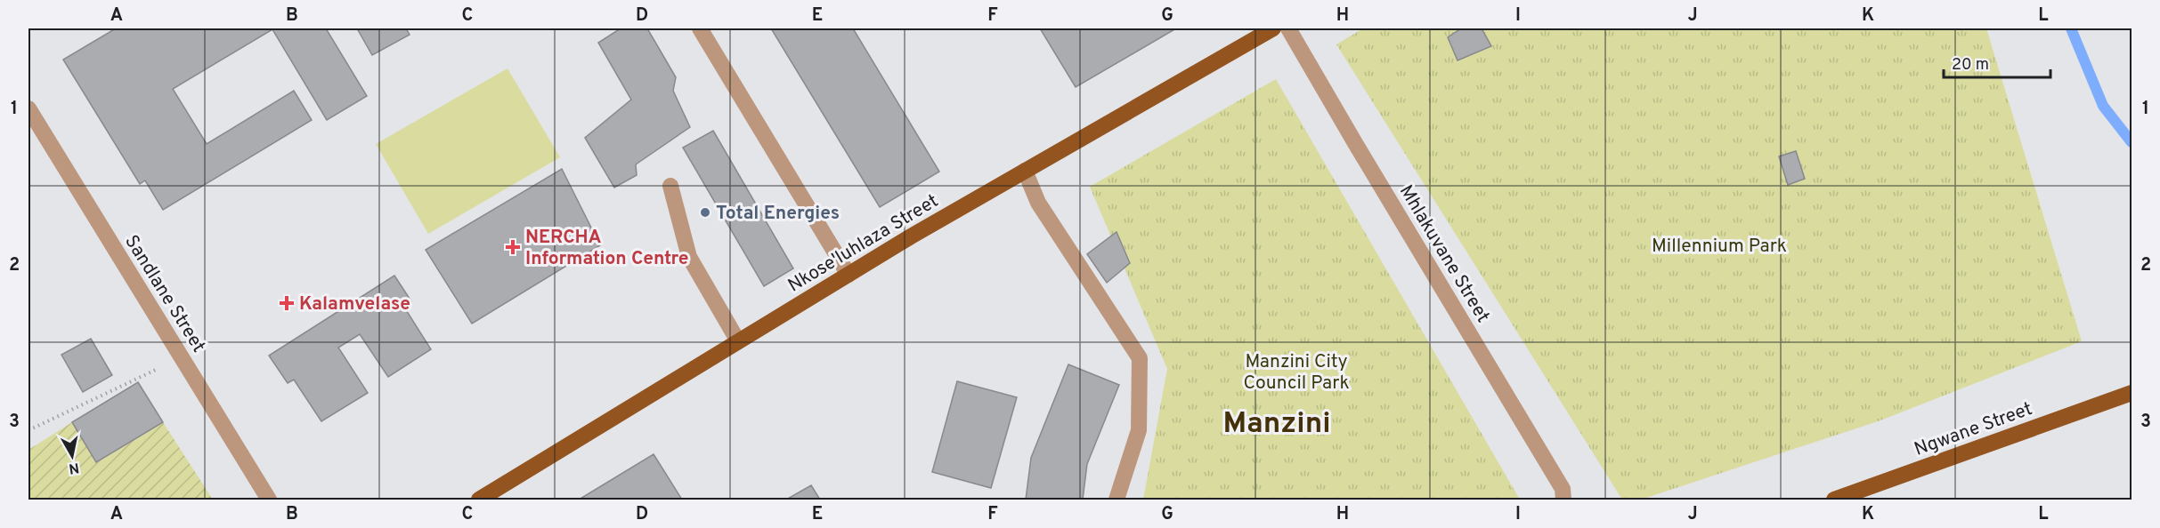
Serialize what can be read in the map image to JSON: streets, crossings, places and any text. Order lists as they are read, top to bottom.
{
  "streets": {
    "main road": ["Nkose'luhlaza Street", "Ngwane Street"],
    "street": ["Mhlakuvane Street", "Sandlane Street"]
  },
  "districts": ["Manzini"],
  "parks": ["Millennium Park", "Manzini City Council Park"],
  "places": {
    "other": ["Total Energies"],
    "health": ["NERCHA Information Centre", "Kalamvelase"]
  },
  "scale_bar": "20 m",
  "north": "bottom",
  "grid": {
    "columns": [
      "A",
      "B",
      "C",
      "D",
      "E",
      "F",
      "G",
      "H",
      "I",
      "J",
      "K",
      "L"
    ],
    "rows": ["1", "2", "3"]
  }
}
